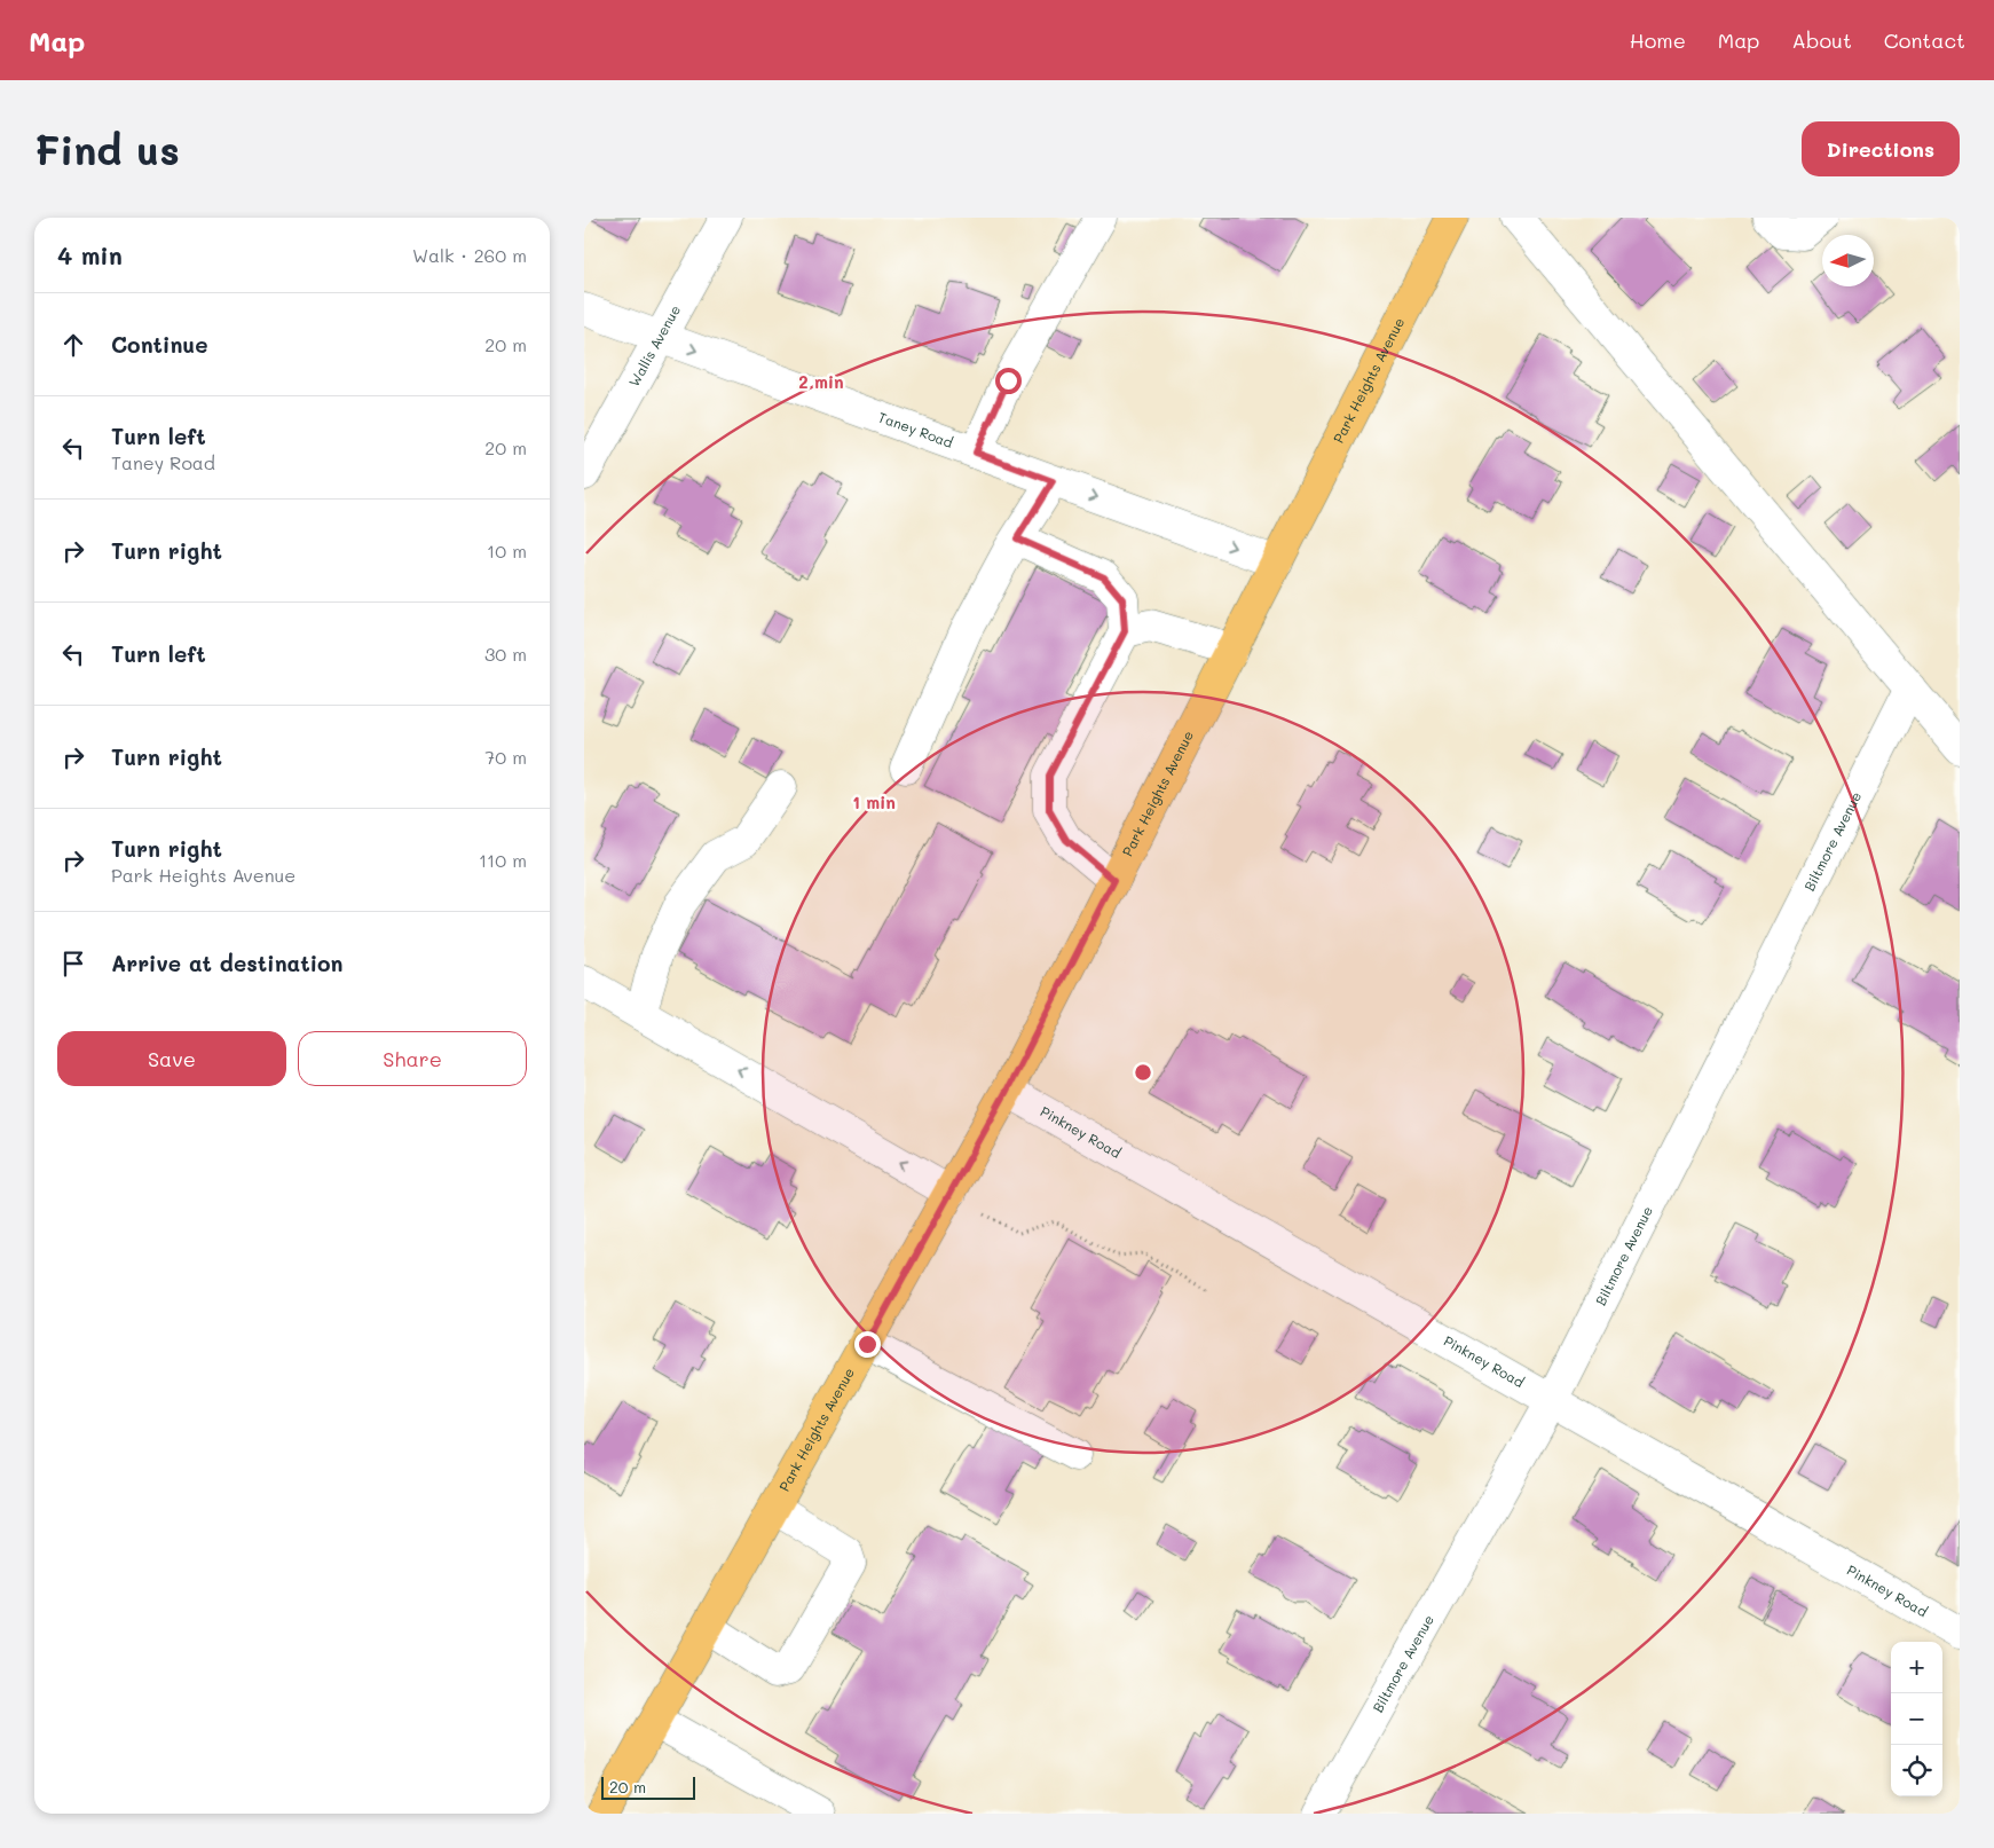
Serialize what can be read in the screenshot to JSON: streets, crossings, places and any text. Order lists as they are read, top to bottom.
{
  "streets": {
    "main road": ["Park Heights Avenue"],
    "street": [
      "Wallis Avenue",
      "Taney Road",
      "Biltmore Avenue",
      "Pinkney Road"
    ]
  },
  "crossings": [
    ["Wallis Avenue", "Taney Road"],
    ["Park Heights Avenue", "Taney Road"],
    ["Park Heights Avenue", "Pinkney Road"],
    ["Biltmore Avenue", "Pinkney Road"]
  ],
  "one_way": ["Taney Road"],
  "scale_bar": "20 m",
  "north": "left",
  "page": {
    "header": "Map",
    "nav": [
      "Home",
      "Map",
      "About",
      "Contact"
    ],
    "buttons": [
      "Directions",
      ["Save", "Share"]
    ],
    "title": "Find us",
    "heading": ["4 min", "Walk · 260 m"],
    "list": [
      ["Continue", "20 m"],
      ["Turn left", "Taney Road", "20 m"],
      ["Turn right", "10 m"],
      ["Turn left", "30 m"],
      ["Turn right", "70 m"],
      ["Turn right", "Park Heights Avenue", "110 m"],
      "Arrive at destination"
    ],
    "map_buttons": ["+", "−"],
    "scale": "20 m"
  },
  "rings": ["2 min", "1 min"]
}
